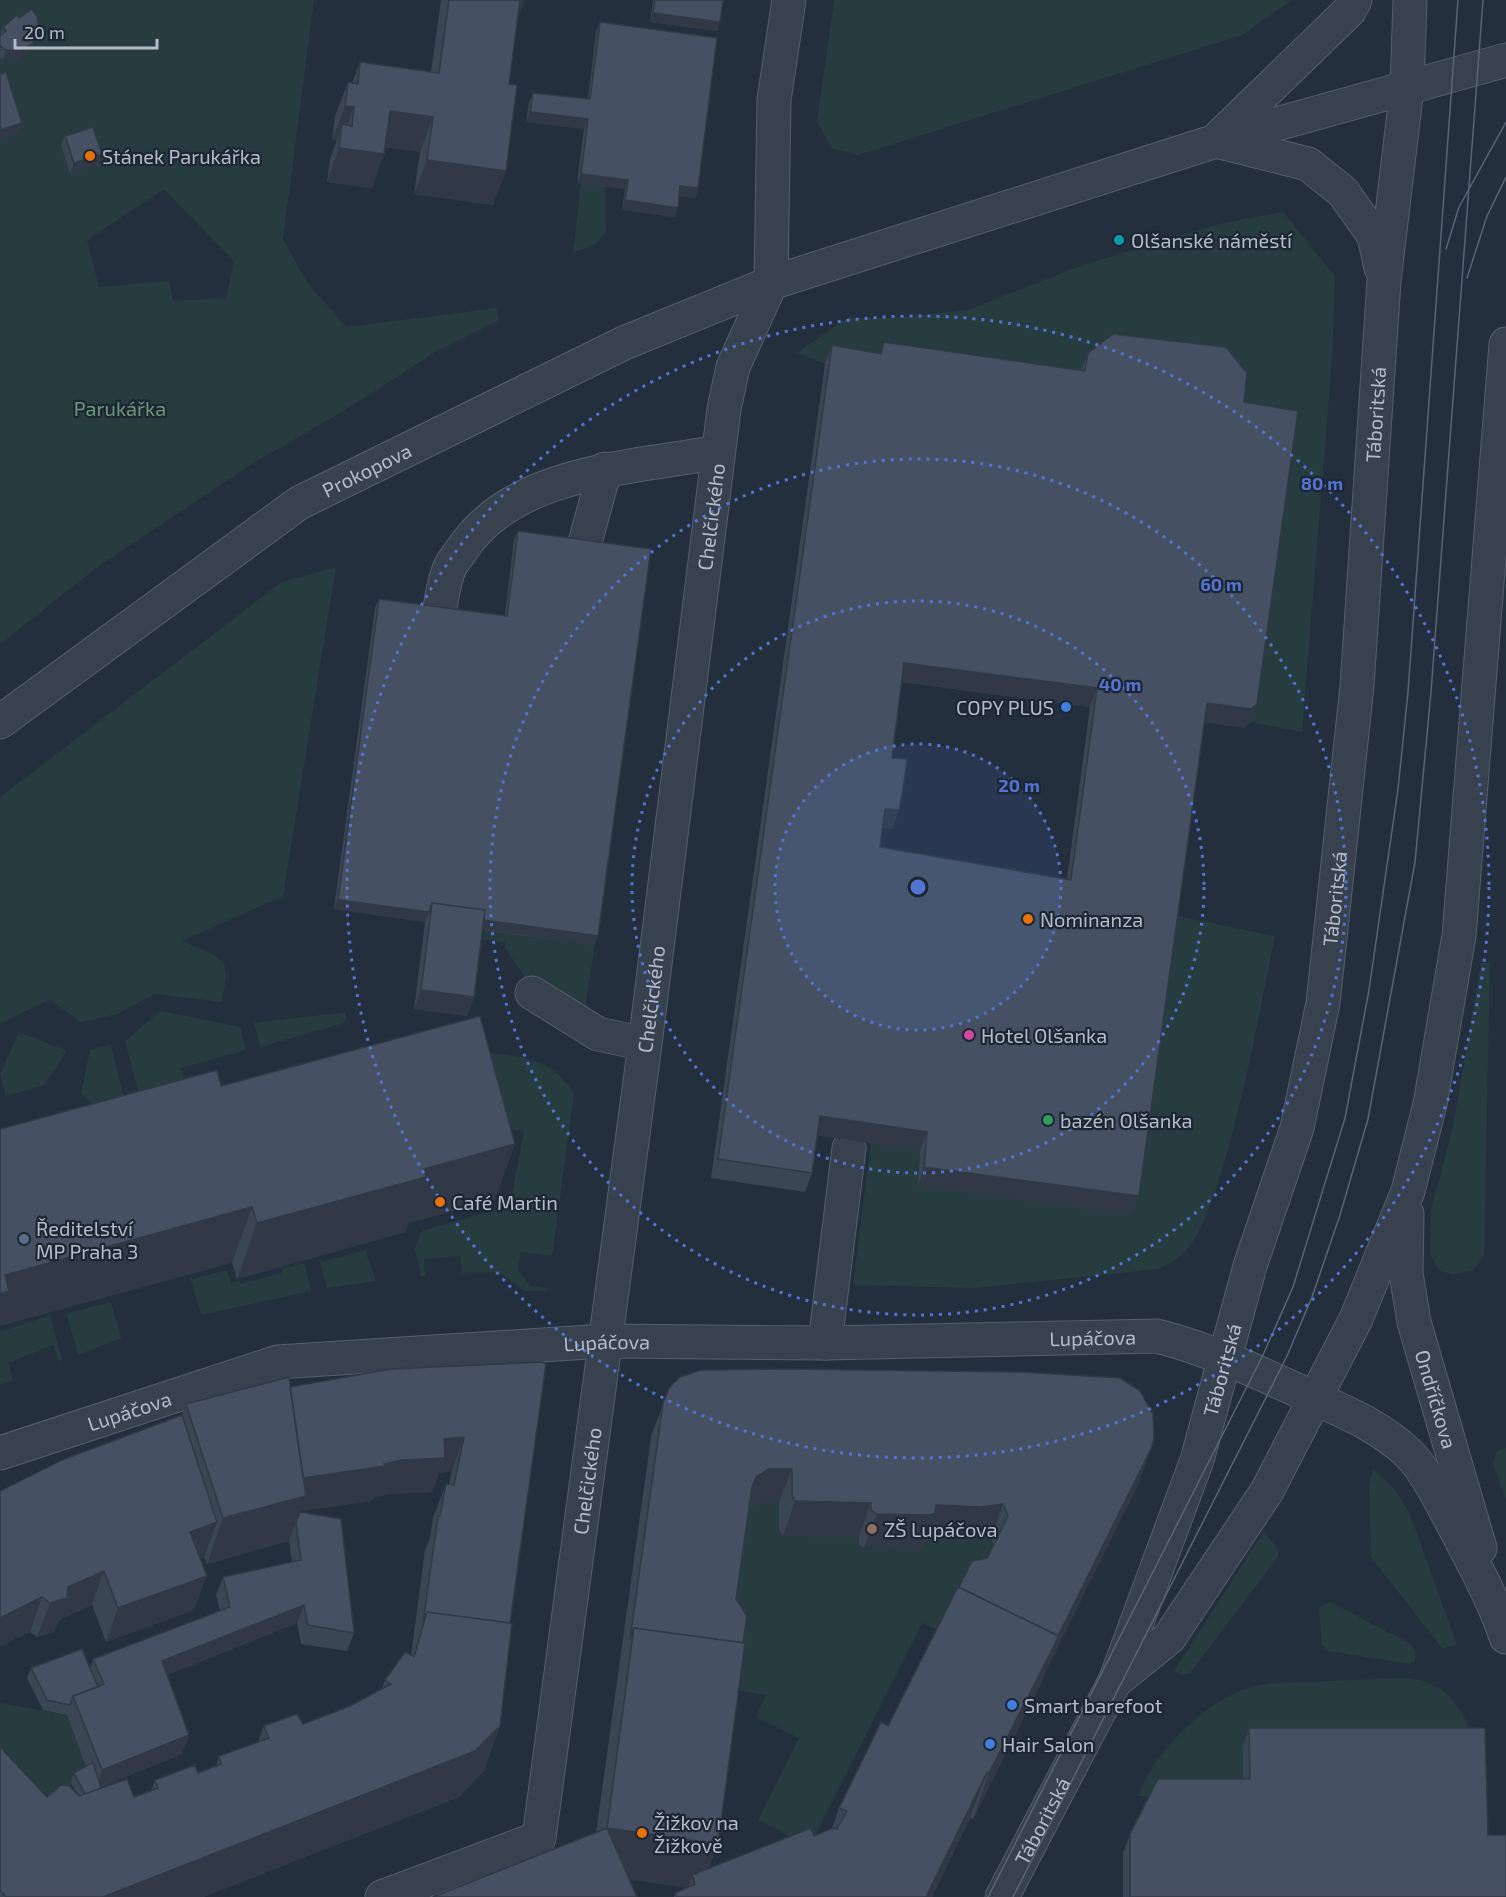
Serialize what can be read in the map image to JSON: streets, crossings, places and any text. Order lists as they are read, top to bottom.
{
  "streets": {
    "street": [
      "Táboritská",
      "Prokopova",
      "Chelčického",
      "Lupáčova",
      "Ondříčkova"
    ]
  },
  "crossings": [
    ["Táboritská", "Lupáčova"],
    ["Táboritská", "Ondříčkova"],
    ["Prokopova", "Chelčického"],
    ["Chelčického", "Lupáčova"],
    ["Lupáčova", "Ondříčkova"]
  ],
  "parks": ["Parukářka"],
  "places": [
    "Stánek Parukářka",
    "Olšanské náměstí",
    "COPY PLUS",
    "Nominanza",
    "Hotel Olšanka",
    "bazén Olšanka",
    "Café Martin",
    "Ředitelství MP Praha 3",
    "ZŠ Lupáčova",
    "Smart barefoot",
    "Hair Salon",
    "Žižkov na Žižkově"
  ],
  "scale_bar": "20 m",
  "rings": [
    "80 m",
    "60 m",
    "40 m",
    "20 m"
  ]
}
